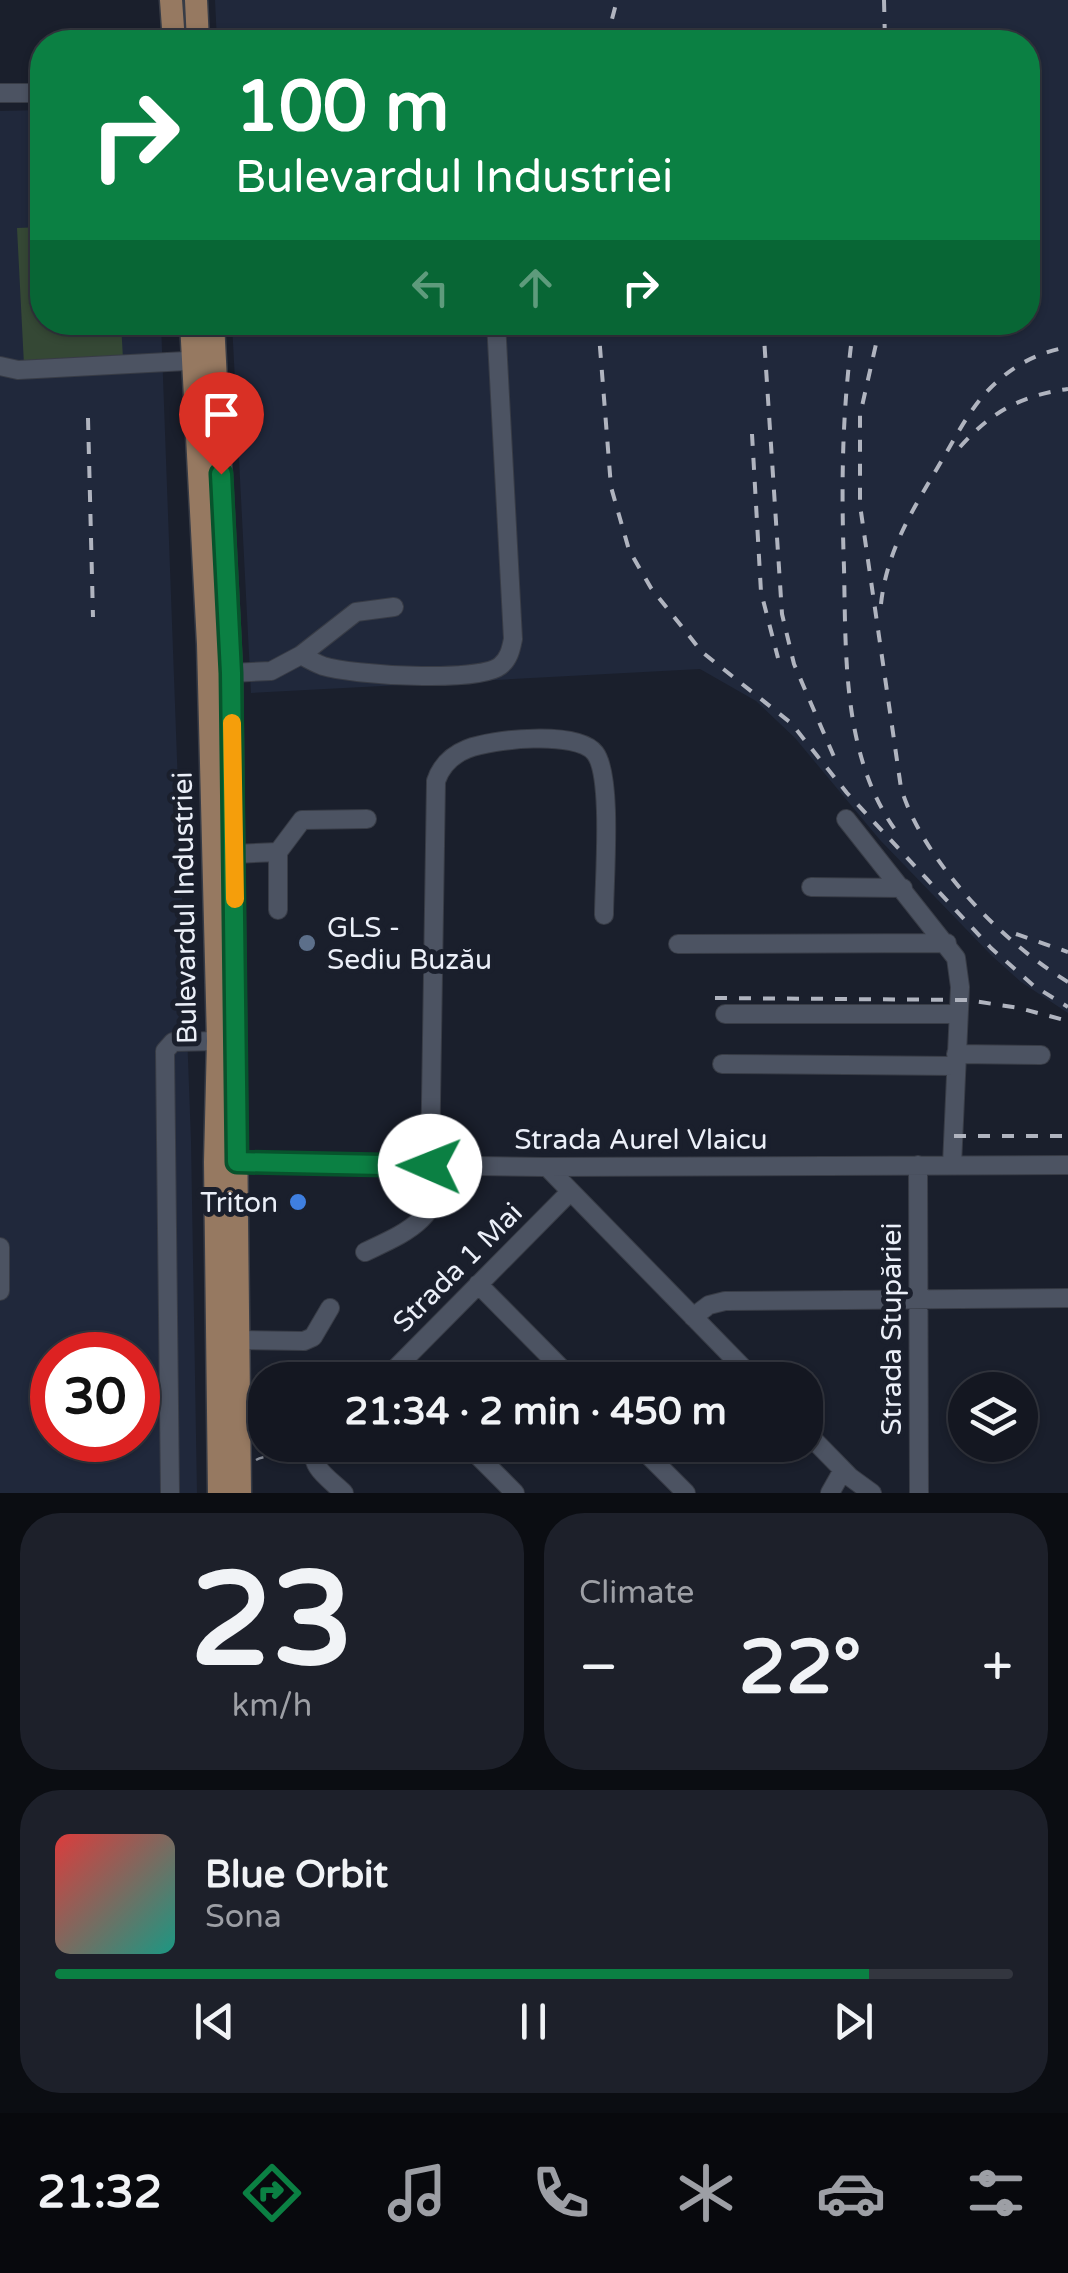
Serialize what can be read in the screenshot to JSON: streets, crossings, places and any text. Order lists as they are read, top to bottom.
{
  "streets": {
    "main road": ["Bulevardul Industriei"],
    "street": ["Strada Aurel Vlaicu", "Strada 1 Mai", "Strada Stupăriei"]
  },
  "crossings": [
    ["Bulevardul Industriei", "Strada Aurel Vlaicu"],
    ["Strada Aurel Vlaicu", "Strada Stupăriei"]
  ],
  "places": ["GLS - Sediu Buzău", "Triton"],
  "page": {
    "turn": ["100 m", "Bulevardul Industriei"],
    "limit": "30",
    "trip": "21:34 · 2 min · 450 m",
    "tile": [
      ["23", "km/h"],
      "Climate"
    ],
    "heat": ["−", "22°", "+"],
    "song": ["Blue Orbit", "Sona"],
    "tabs": "21:32"
  }
}
